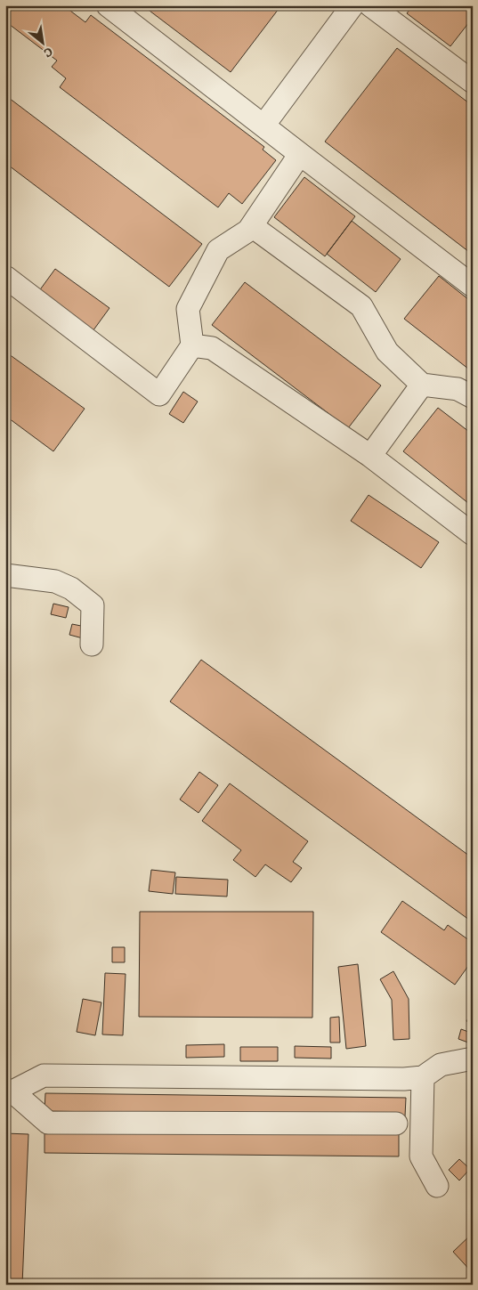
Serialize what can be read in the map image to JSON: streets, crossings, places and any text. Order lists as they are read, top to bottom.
{
  "north": "bottom right"
}
